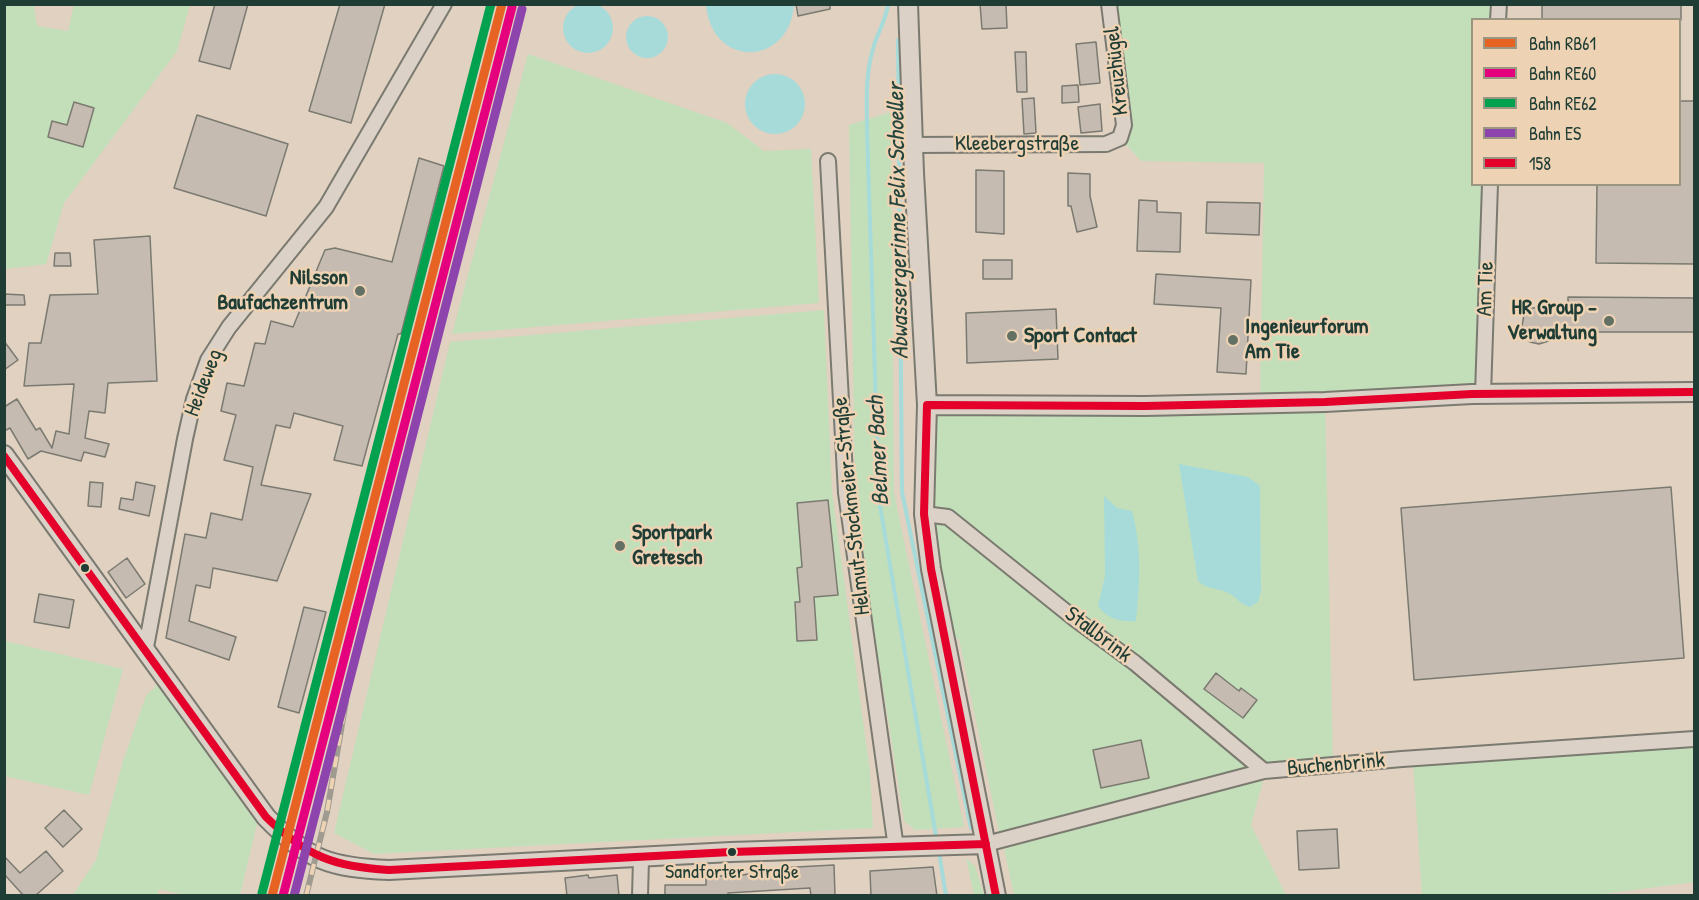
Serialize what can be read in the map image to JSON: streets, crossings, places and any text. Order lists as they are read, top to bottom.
{
  "streets": {
    "street": [
      "Kreuzhügel",
      "Kleebergstraße",
      "Am Tie",
      "Heideweg",
      "Helmut-Stockmeier-Straße",
      "Stallbrink",
      "Buchenbrink"
    ]
  },
  "crossings": [
    ["Kreuzhügel", "Kleebergstraße"],
    ["Stallbrink", "Buchenbrink"]
  ],
  "water": ["Abwassergerinne Felix Schoeller", "Belmer Bach"],
  "places": [
    "Nilsson Baufachzentrum",
    "HR Group - Verwaltung",
    "Sport Contact",
    "Ingenieurforum Am Tie",
    "Sportpark Gretesch",
    "Sandforter Straße"
  ],
  "lines": [
    "rail line RB61",
    "rail line RE62",
    "rail line RE60",
    "rail line ES",
    "transit line 158"
  ],
  "legend": [
    "Bahn RB61",
    "Bahn RE60",
    "Bahn RE62",
    "Bahn ES",
    "158"
  ]
}
